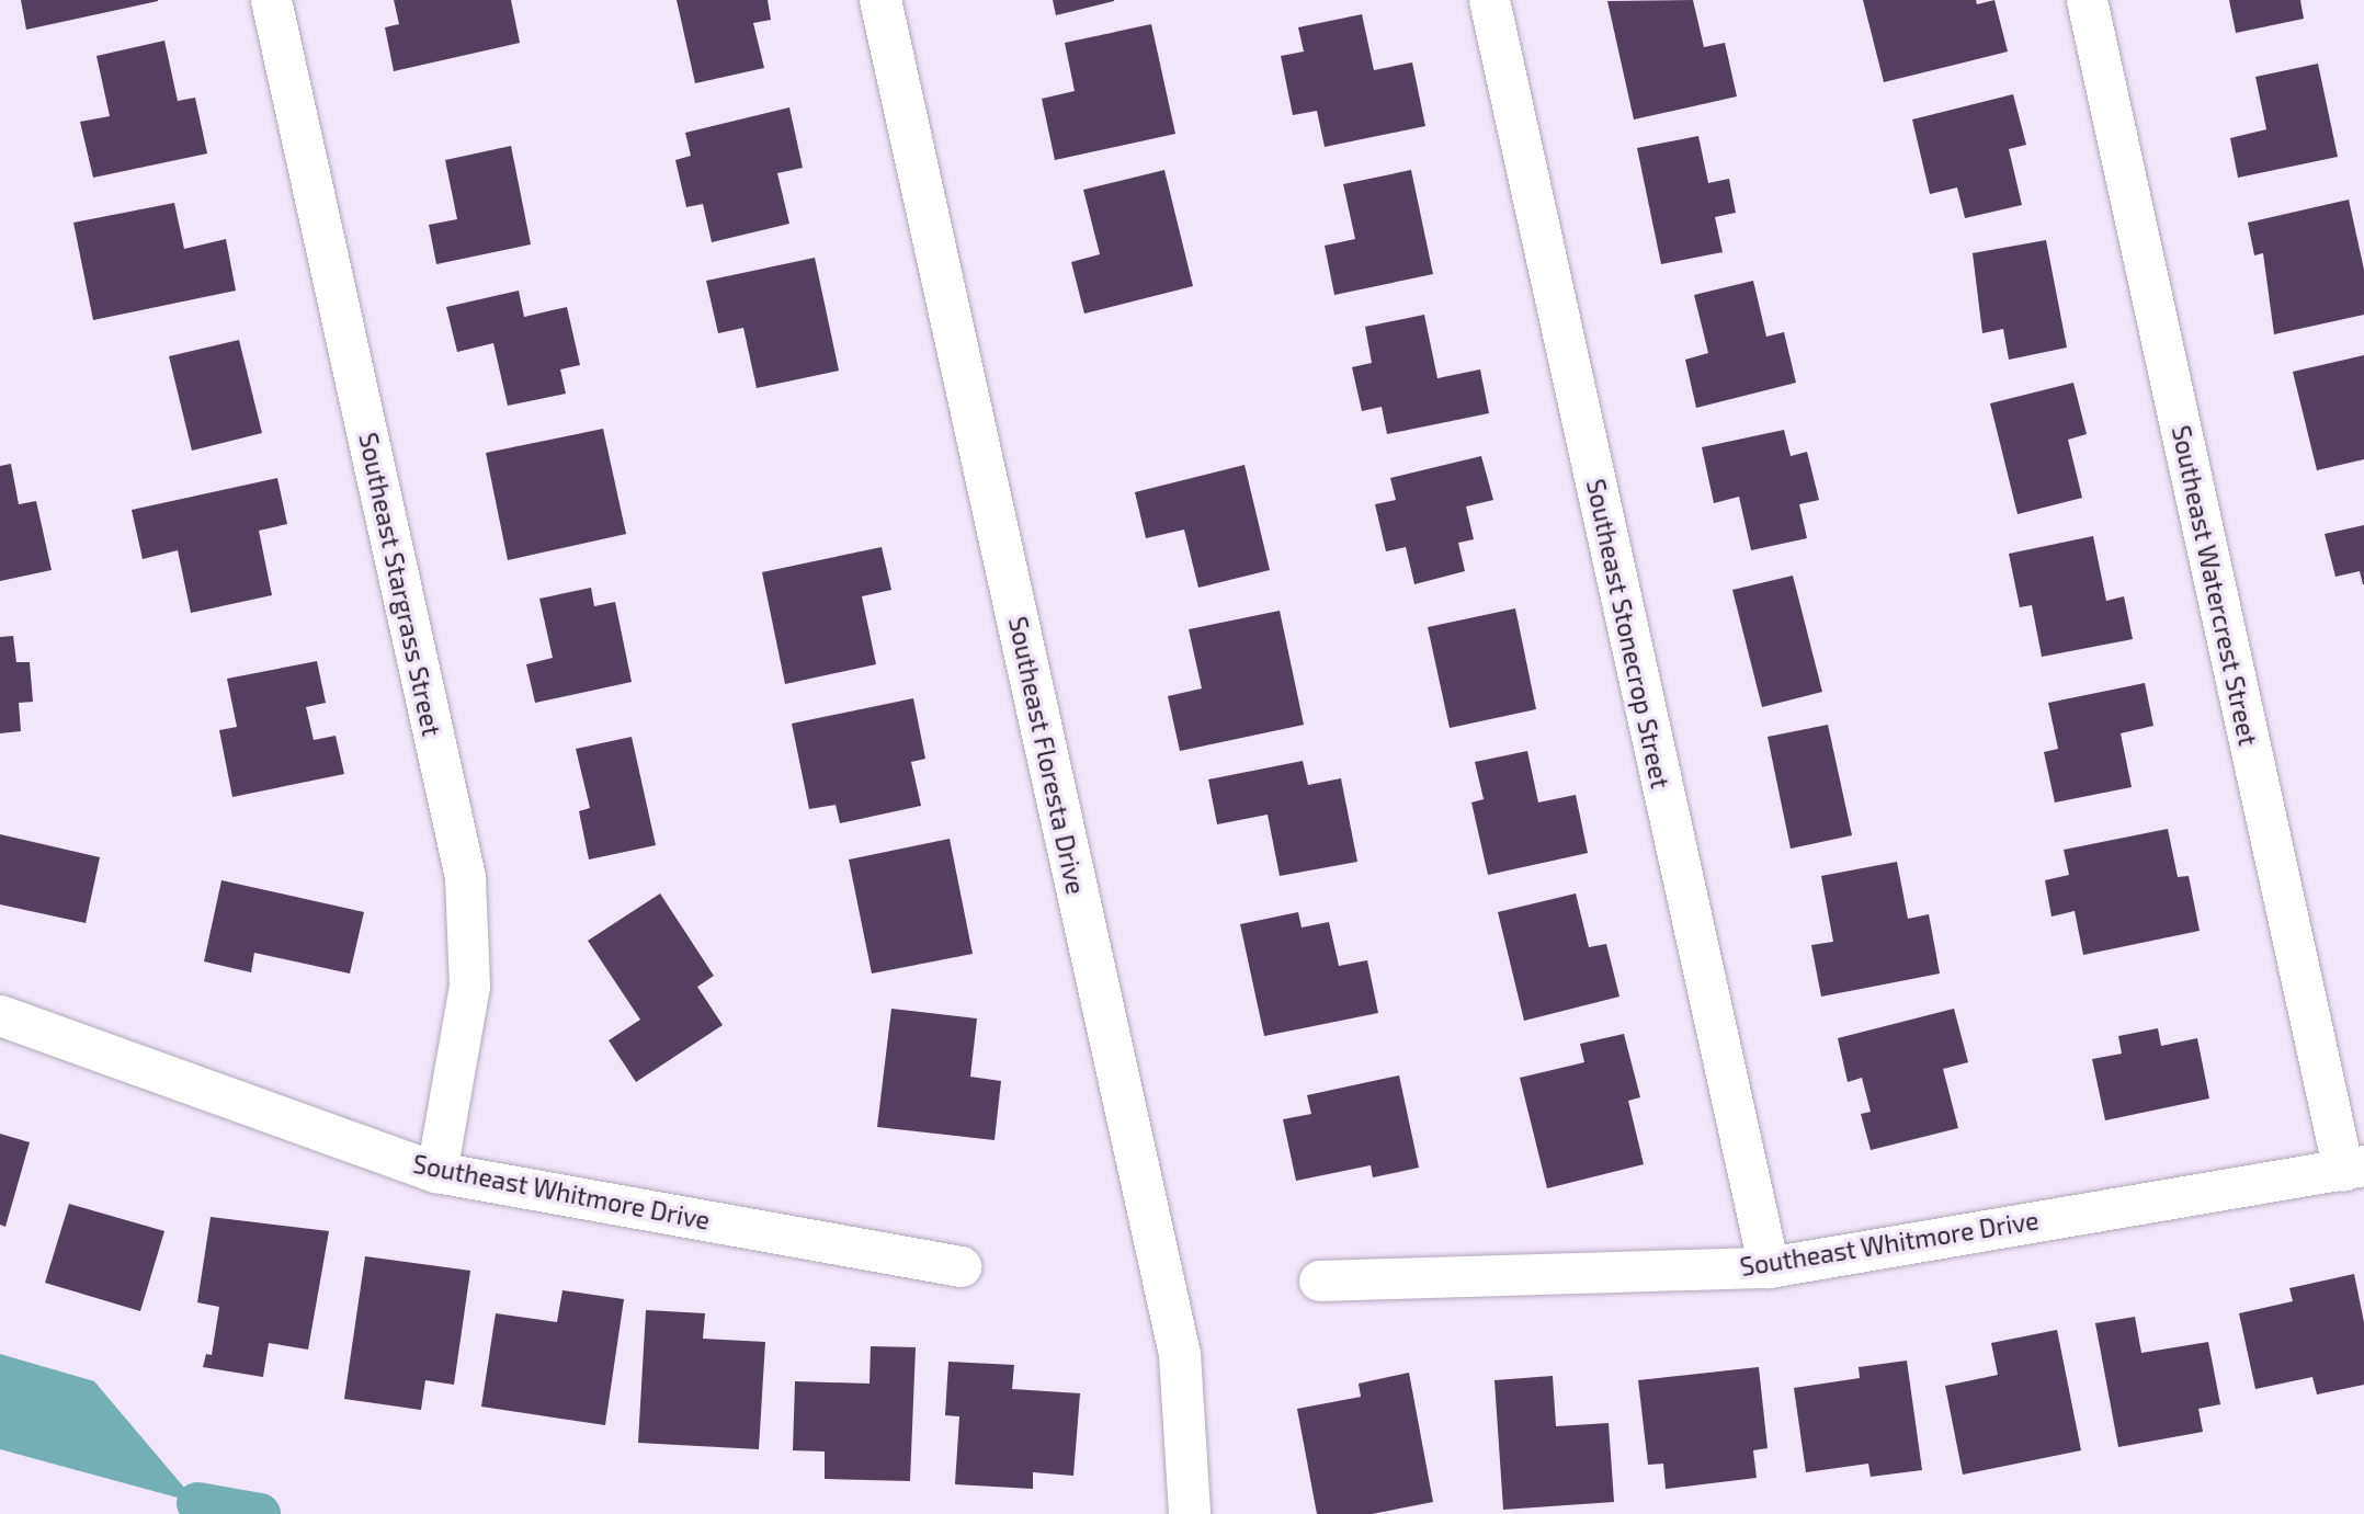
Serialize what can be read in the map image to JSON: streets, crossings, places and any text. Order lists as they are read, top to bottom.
{
  "streets": {
    "street": [
      "Southeast Stargrass Street",
      "Southeast Watercrest Street",
      "Southeast Stonecrop Street",
      "Southeast Floresta Drive",
      "Southeast Whitmore Drive"
    ]
  },
  "crossings": [
    ["Southeast Stargrass Street", "Southeast Whitmore Drive"],
    ["Southeast Watercrest Street", "Southeast Whitmore Drive"],
    ["Southeast Stonecrop Street", "Southeast Whitmore Drive"]
  ]
}
